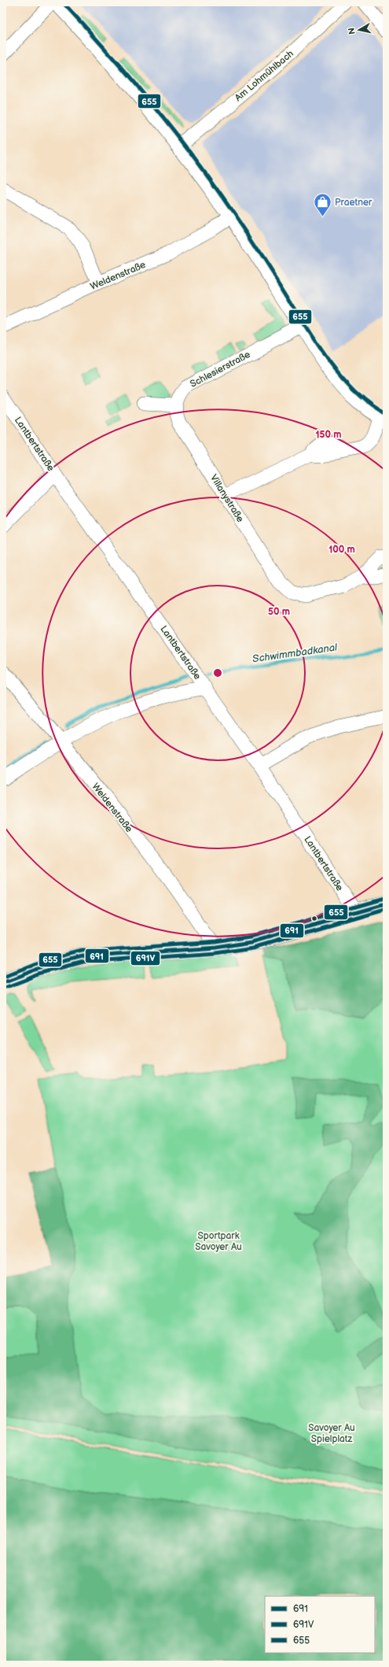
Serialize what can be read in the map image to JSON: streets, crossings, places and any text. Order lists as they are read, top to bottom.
{
  "streets": {
    "street": [
      "Am Lohmühlbach",
      "Weldenstraße",
      "Schlesierstraße",
      "Lantbertstraße",
      "Villanystraße"
    ]
  },
  "crossings": [
    ["Schlesierstraße", "Villanystraße"]
  ],
  "water": ["Schwimmbadkanal"],
  "parks": ["Sportpark Savoyer Au", "Savoyer Au Spielplatz"],
  "places": {
    "shop": ["Praetner"]
  },
  "lines": ["transit line 655", "transit line 691", "transit line 691V"],
  "legend": ["691", "691V", "655"],
  "north": "left",
  "rings": ["150 m", "100 m", "50 m"]
}
